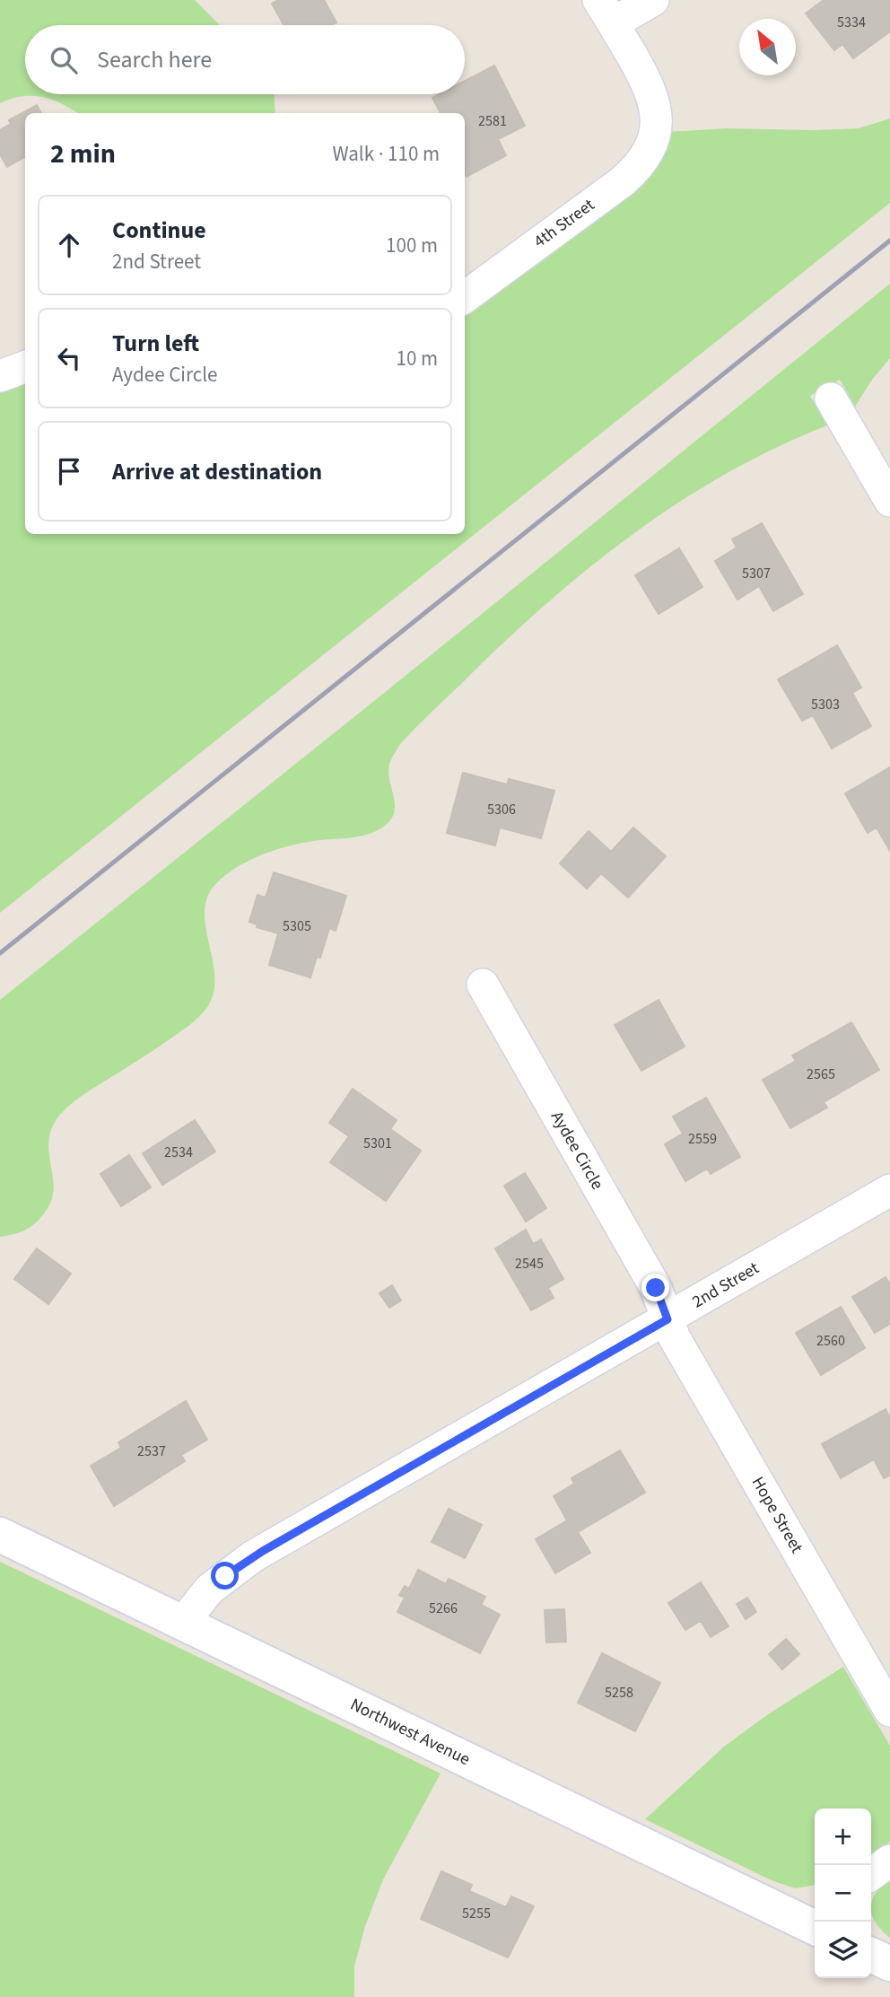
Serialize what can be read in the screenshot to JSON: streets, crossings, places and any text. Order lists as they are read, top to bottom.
{
  "streets": {
    "street": [
      "4th Street",
      "Aydee Circle",
      "2nd Street",
      "Hope Street",
      "Northwest Avenue"
    ]
  },
  "crossings": [
    ["Aydee Circle", "2nd Street"],
    ["Aydee Circle", "Hope Street"],
    ["2nd Street", "Hope Street"],
    ["2nd Street", "Northwest Avenue"]
  ],
  "house_numbers": [
    "5334",
    "2581",
    "5307",
    "5303",
    "5306",
    "5305",
    "2565",
    "2559",
    "5301",
    "2534",
    "2545",
    "2560",
    "2537",
    "5266",
    "5258",
    "5255"
  ],
  "north": "top left",
  "page": {
    "search": "Search here",
    "heading": ["2 min", "Walk · 110 m"],
    "list": [
      ["Continue", "2nd Street", "100 m"],
      ["Turn left", "Aydee Circle", "10 m"],
      "Arrive at destination"
    ],
    "map_buttons": ["+", "−"]
  }
}
